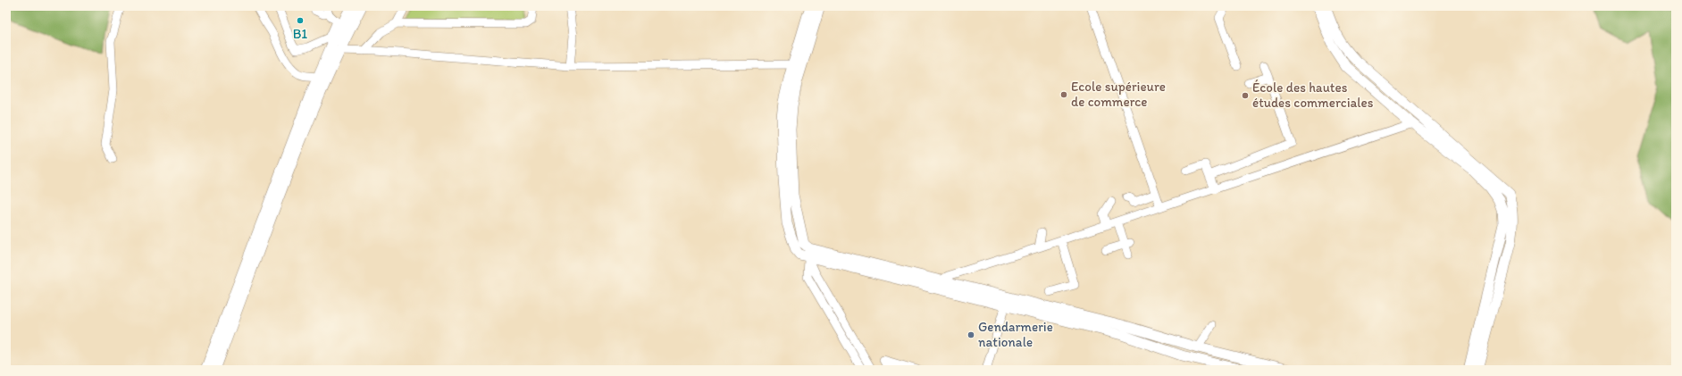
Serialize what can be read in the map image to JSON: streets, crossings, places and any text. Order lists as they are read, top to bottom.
{
  "places": [
    "B1",
    "Ecole supérieure de commerce",
    "École des hautes études commerciales",
    "Gendarmerie nationale"
  ]
}
